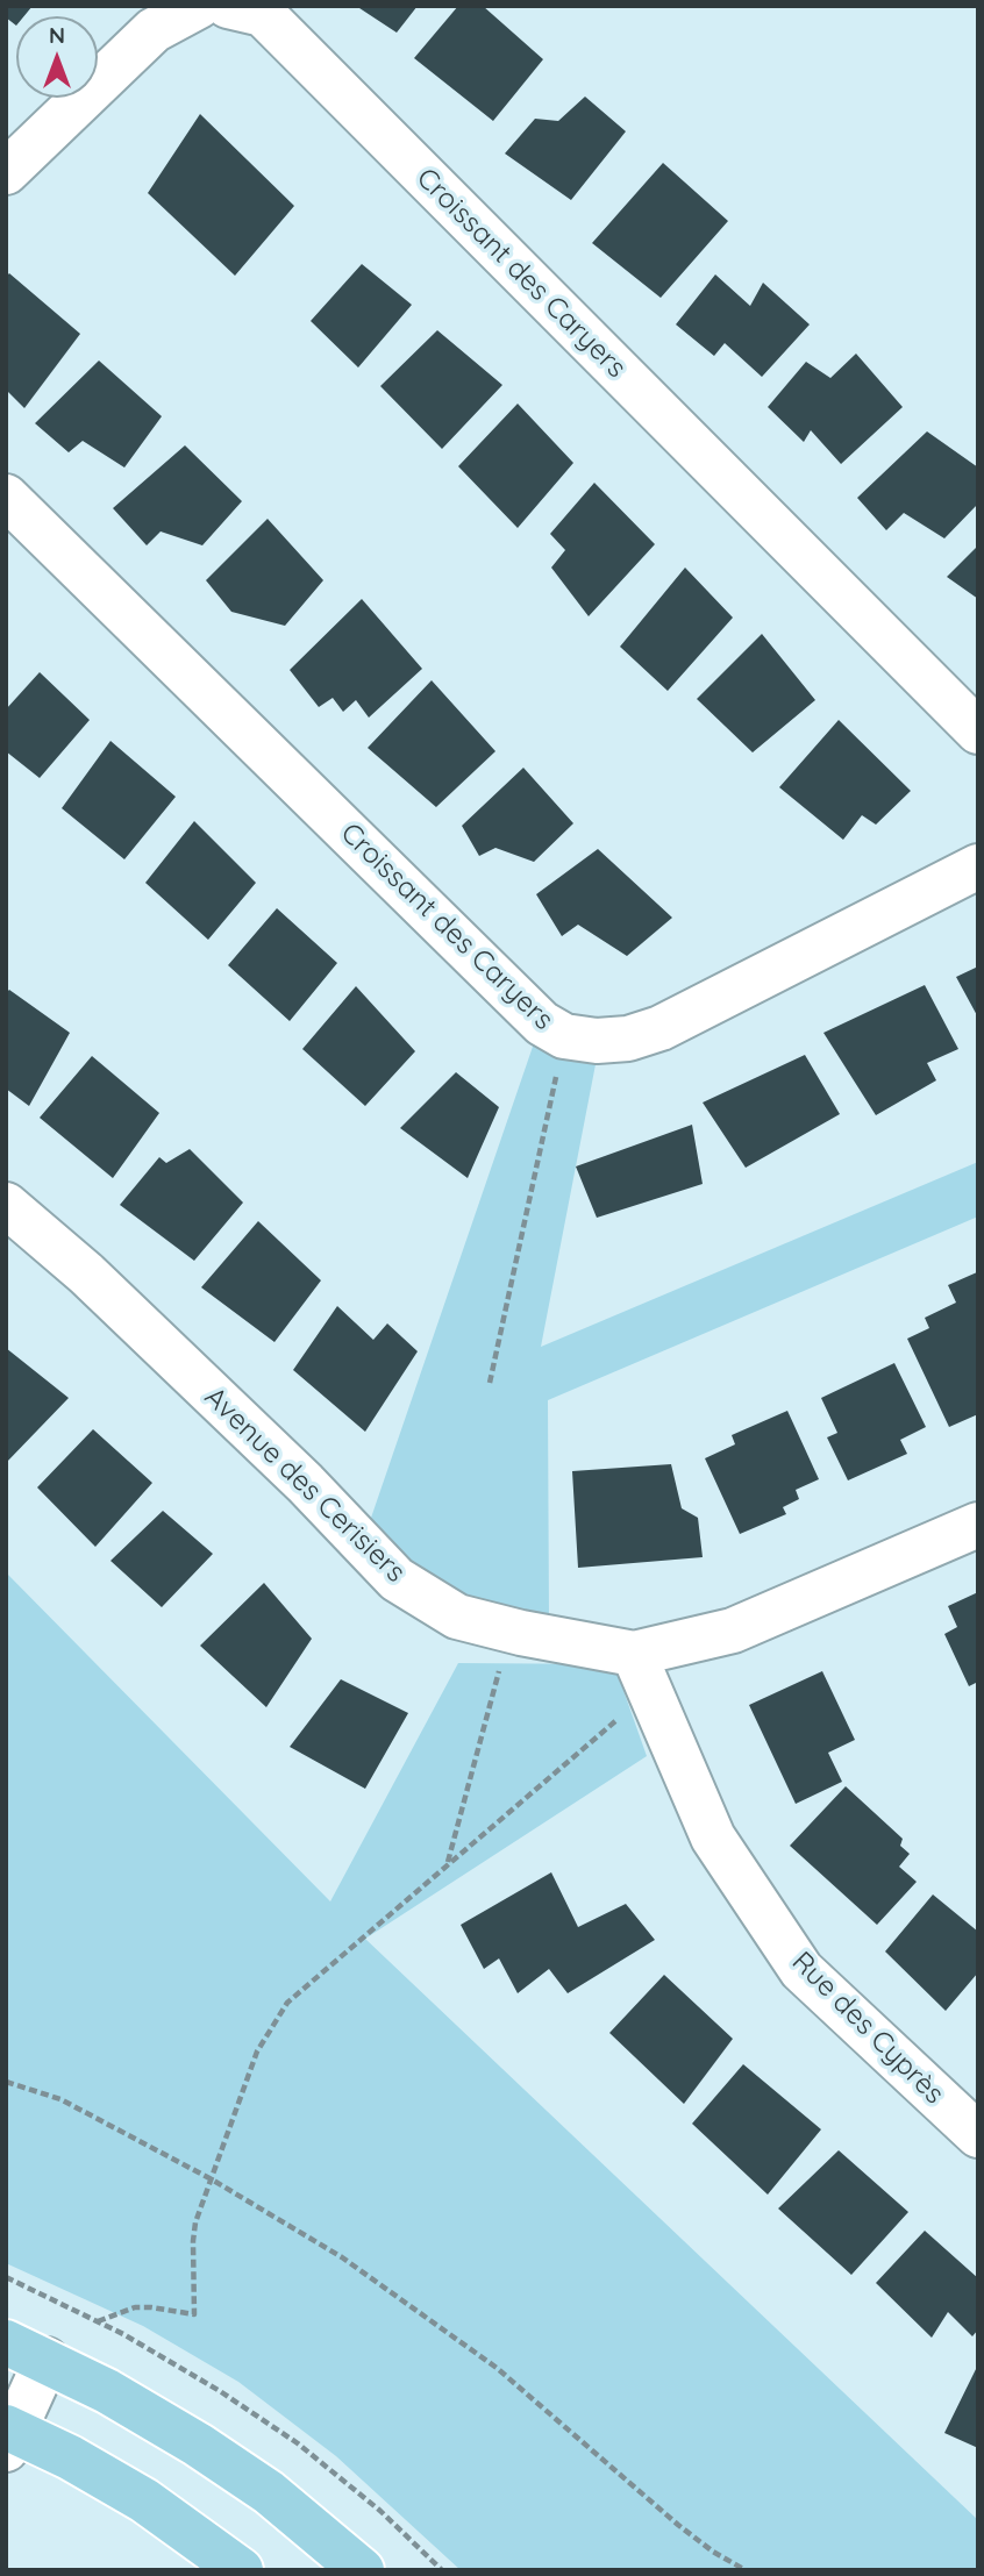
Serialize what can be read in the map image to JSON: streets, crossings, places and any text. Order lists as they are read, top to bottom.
{
  "streets": {
    "street": ["Croissant des Caryers", "Avenue des Cerisiers", "Rue des Cyprès"]
  },
  "crossings": [
    ["Avenue des Cerisiers", "Rue des Cyprès"]
  ],
  "north": "top"
}
